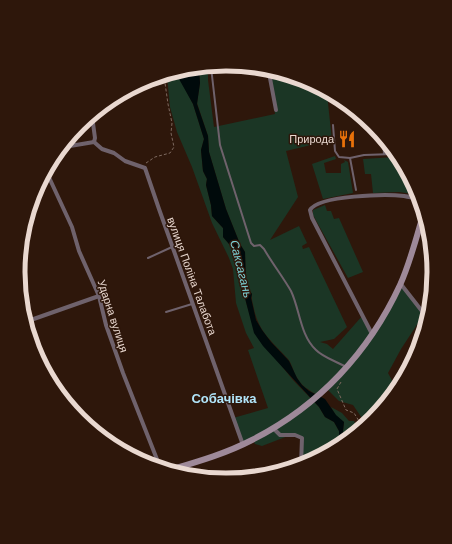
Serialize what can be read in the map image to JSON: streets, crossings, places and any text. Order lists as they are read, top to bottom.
{
  "streets": {
    "street": ["вулиця Поліна Талабота", "Ударна вулиця"]
  },
  "districts": ["Собачівка"],
  "water": ["Саксагань"],
  "places": {
    "restaurant": ["Природа"]
  }
}
